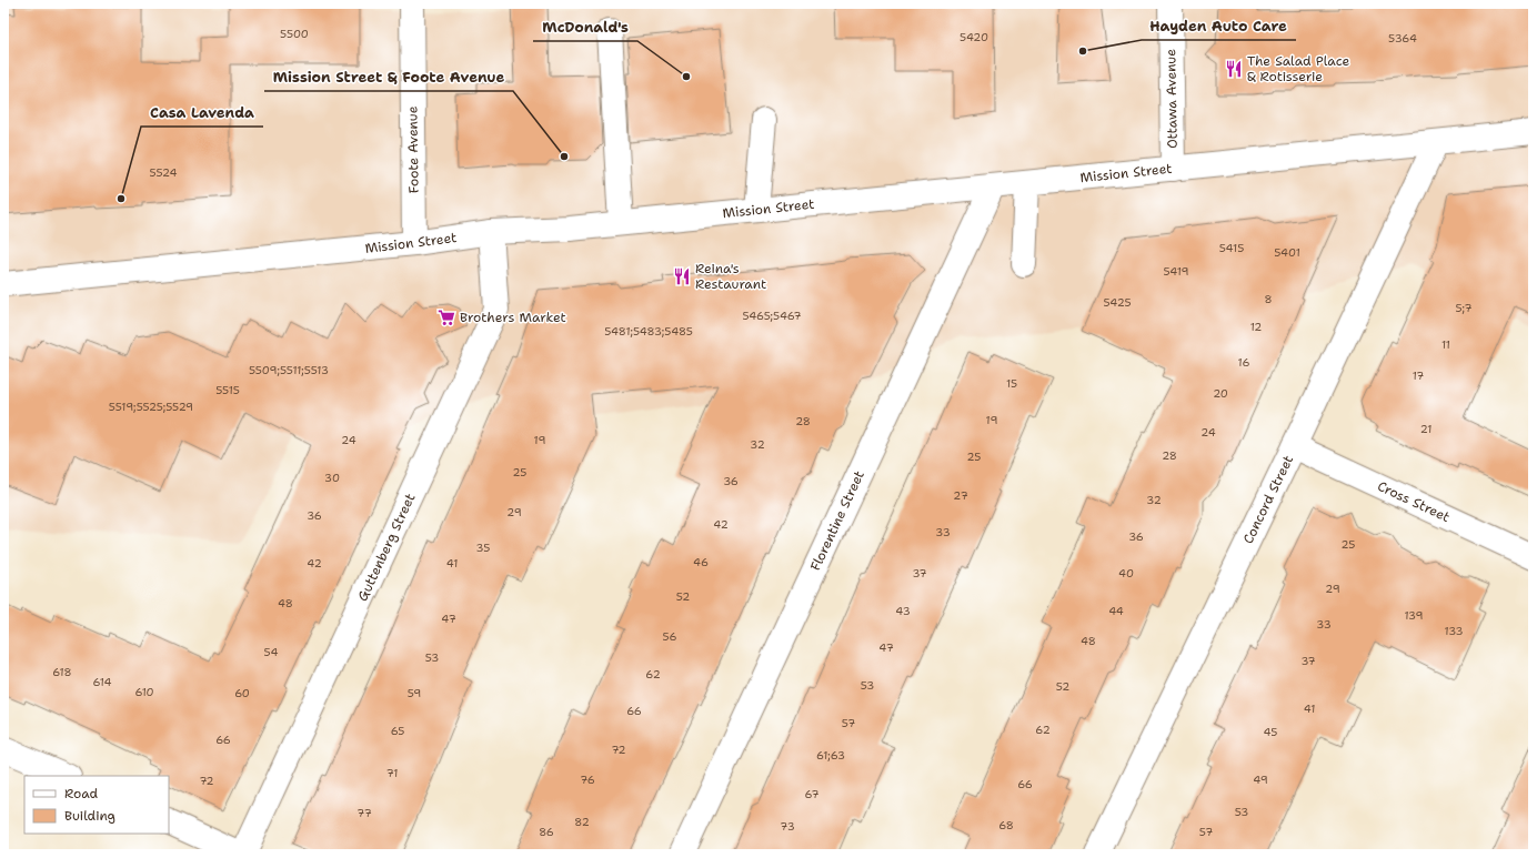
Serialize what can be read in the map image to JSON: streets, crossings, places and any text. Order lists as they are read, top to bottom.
{
  "streets": {
    "street": [
      "Ottawa Avenue",
      "Foote Avenue",
      "Mission Street",
      "Concord Street",
      "Cross Street",
      "Florentine Street",
      "Guttenberg Street"
    ]
  },
  "crossings": [
    ["Ottawa Avenue", "Mission Street"],
    ["Foote Avenue", "Mission Street"],
    ["Mission Street", "Concord Street"],
    ["Mission Street", "Florentine Street"],
    ["Mission Street", "Guttenberg Street"],
    ["Concord Street", "Cross Street"]
  ],
  "places": {
    "other": [
      "Hayden Auto Care",
      "McDonald's",
      "Mission Street & Foote Avenue",
      "Casa Lavenda"
    ],
    "restaurant": ["The Salad Place & Rotisserie", "Reina's Restaurant"],
    "supermarket": ["Brothers Market"]
  },
  "house_numbers": [
    "5500",
    "5420",
    "5364",
    "5524",
    "5415",
    "5401",
    "5419",
    "8",
    "5425",
    "5;7",
    "5465;5467",
    "12",
    "5481;5483;5485",
    "11",
    "16",
    "5509;5511;5513",
    "17",
    "15",
    "5515",
    "20",
    "5519;5525;5529",
    "19",
    "28",
    "21",
    "24",
    "24",
    "19",
    "32",
    "28",
    "25",
    "25",
    "30",
    "36",
    "27",
    "32",
    "29",
    "36",
    "42",
    "33",
    "36",
    "25",
    "35",
    "46",
    "42",
    "41",
    "37",
    "40",
    "29",
    "52",
    "48",
    "43",
    "44",
    "139",
    "47",
    "33",
    "133",
    "56",
    "48",
    "47",
    "54",
    "53",
    "37",
    "618",
    "62",
    "614",
    "53",
    "52",
    "610",
    "60",
    "59",
    "41",
    "66",
    "57",
    "62",
    "65",
    "45",
    "66",
    "72",
    "61;63",
    "71",
    "76",
    "49",
    "72",
    "66",
    "67",
    "53",
    "77",
    "82",
    "68",
    "73",
    "86",
    "57"
  ],
  "legend": ["Road", "Building"]
}
